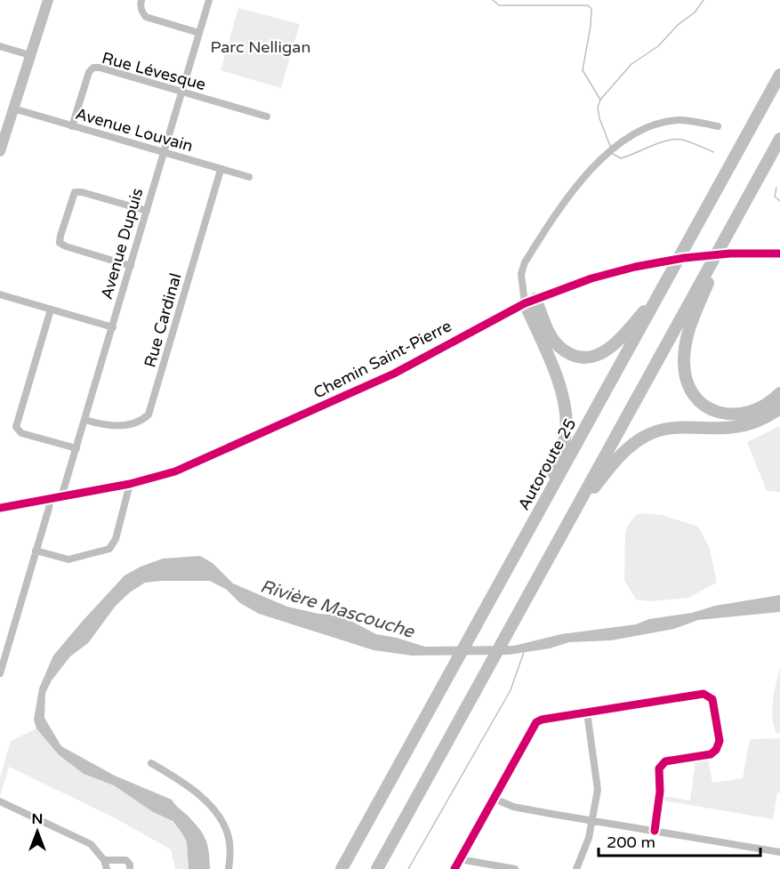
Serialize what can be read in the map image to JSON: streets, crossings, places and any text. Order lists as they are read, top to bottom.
{
  "streets": {
    "highway": ["Autoroute 25"],
    "street": [
      "Rue Lévesque",
      "Avenue Louvain",
      "Avenue Dupuis",
      "Rue Cardinal",
      "Chemin Saint-Pierre"
    ]
  },
  "crossings": [
    ["Rue Lévesque", "Avenue Louvain"],
    ["Rue Lévesque", "Avenue Dupuis"],
    ["Avenue Louvain", "Avenue Dupuis"],
    ["Avenue Louvain", "Rue Cardinal"],
    ["Avenue Dupuis", "Rue Cardinal"],
    ["Avenue Dupuis", "Chemin Saint-Pierre"]
  ],
  "water": ["Rivière Mascouche"],
  "parks": ["Parc Nelligan"],
  "scale_bar": "200 m",
  "north": "top"
}
